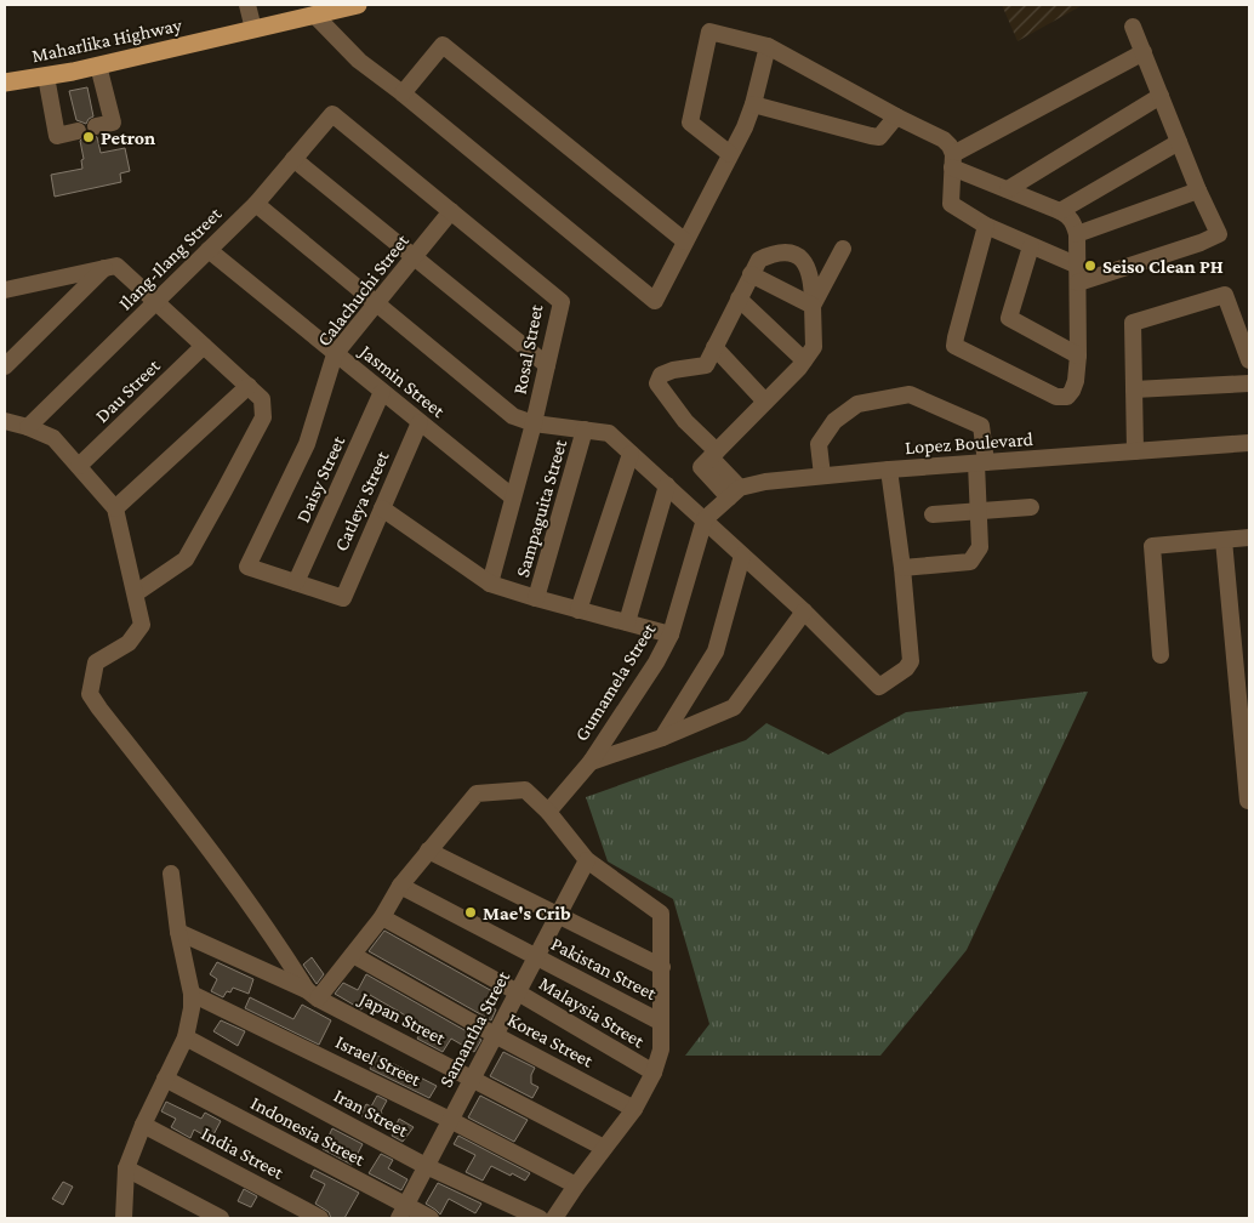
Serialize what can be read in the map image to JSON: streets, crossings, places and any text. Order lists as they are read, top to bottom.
{
  "streets": {
    "main road": ["Maharlika Highway"],
    "street": [
      "Ilang-Ilang Street",
      "Calachuchi Street",
      "Rosal Street",
      "Jasmin Street",
      "Dau Street",
      "Lopez Boulevard",
      "Daisy Street",
      "Catleya Street",
      "Sampaguita Street",
      "Gumamela Street",
      "Pakistan Street",
      "Malaysia Street",
      "Japan Street",
      "Samantha Street",
      "Korea Street",
      "Israel Street",
      "Iran Street",
      "Indonesia Street",
      "India Street"
    ]
  },
  "crossings": [
    ["Ilang-Ilang Street", "Rosal Street"],
    ["Ilang-Ilang Street", "Jasmin Street"],
    ["Calachuchi Street", "Rosal Street"],
    ["Calachuchi Street", "Jasmin Street"],
    ["Calachuchi Street", "Daisy Street"],
    ["Calachuchi Street", "Catleya Street"],
    ["Rosal Street", "Jasmin Street"],
    ["Jasmin Street", "Daisy Street"],
    ["Jasmin Street", "Catleya Street"],
    ["Lopez Boulevard", "Gumamela Street"],
    ["Daisy Street", "Catleya Street"],
    ["Pakistan Street", "Samantha Street"],
    ["Malaysia Street", "Samantha Street"],
    ["Japan Street", "Samantha Street"],
    ["Samantha Street", "Korea Street"],
    ["Samantha Street", "Israel Street"],
    ["Samantha Street", "Iran Street"],
    ["Samantha Street", "Indonesia Street"]
  ],
  "places": ["Petron", "Seiso Clean PH", "Mae's Crib"]
}
